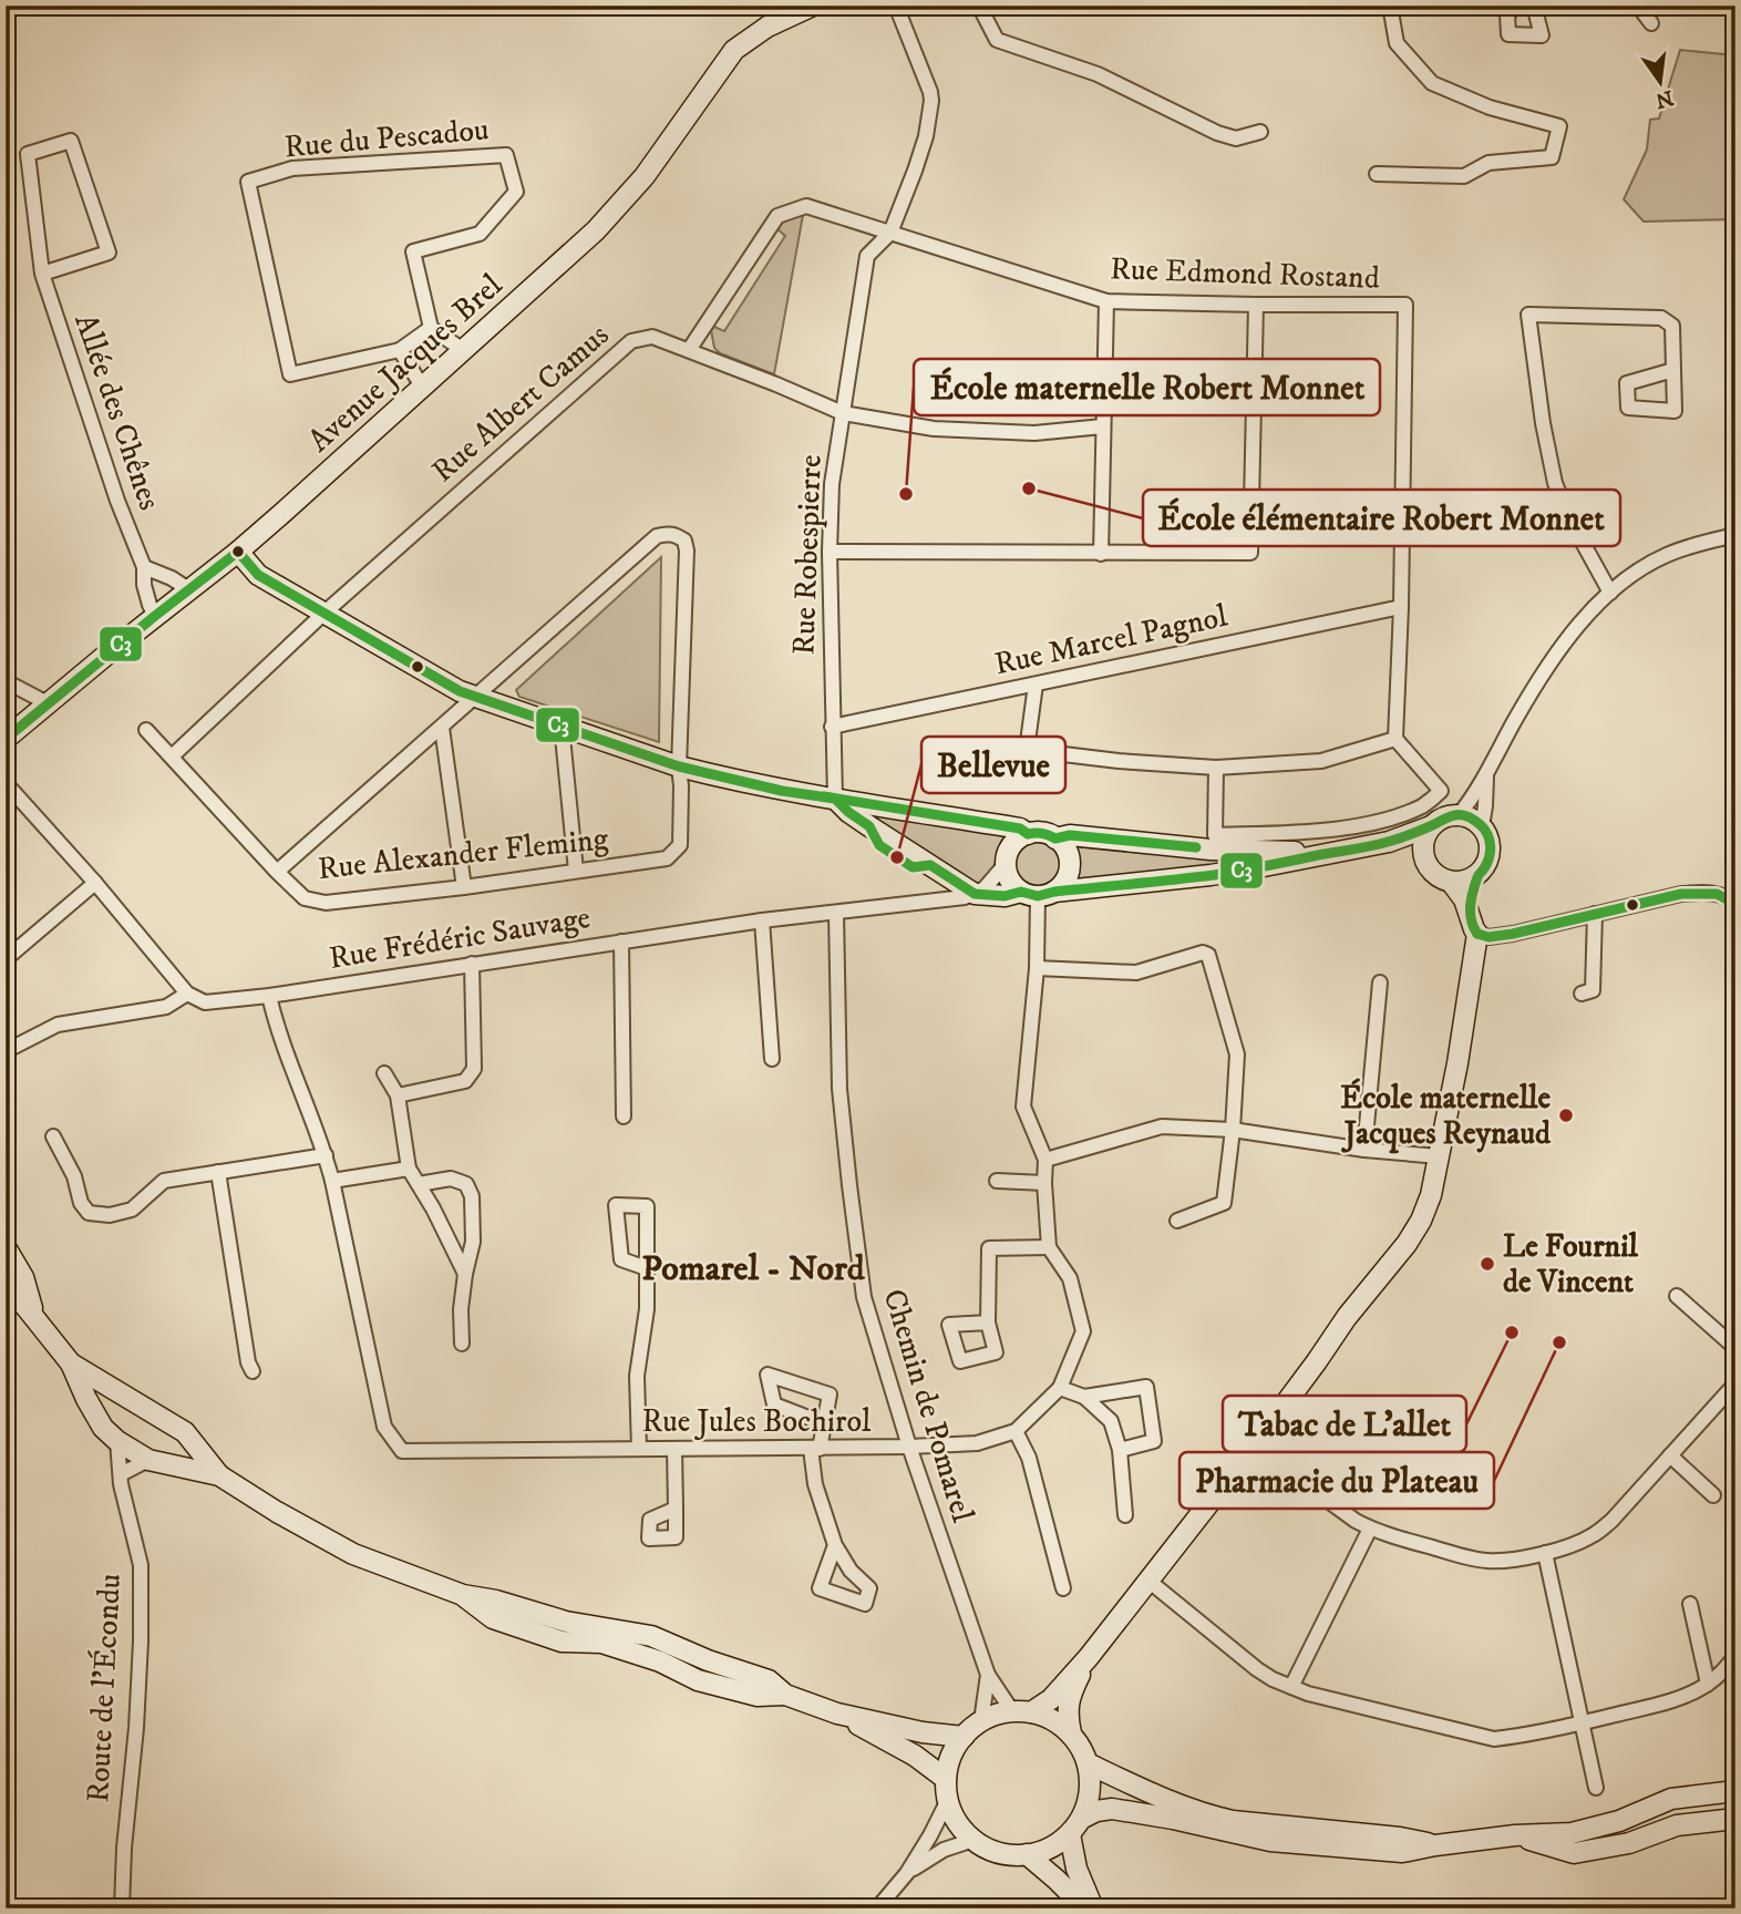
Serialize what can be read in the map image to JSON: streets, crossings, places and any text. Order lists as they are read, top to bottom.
{
  "streets": {
    "street": [
      "Rue du Pescadou",
      "Rue Edmond Rostand",
      "Avenue Jacques Brel",
      "Rue Albert Camus",
      "Allée des Chênes",
      "Rue Robespierre",
      "Rue Marcel Pagnol",
      "Rue Alexander Fleming",
      "Rue Frédéric Sauvage",
      "Chemin de Pomarel",
      "Rue Jules Bochirol",
      "Route de l'Écondu"
    ]
  },
  "crossings": [
    ["Rue Edmond Rostand", "Rue Albert Camus"],
    ["Rue Edmond Rostand", "Rue Robespierre"],
    ["Rue Edmond Rostand", "Rue Marcel Pagnol"],
    ["Avenue Jacques Brel", "Allée des Chênes"],
    ["Rue Albert Camus", "Rue Robespierre"],
    ["Rue Albert Camus", "Rue Alexander Fleming"],
    ["Rue Robespierre", "Rue Marcel Pagnol"],
    ["Rue Frédéric Sauvage", "Chemin de Pomarel"],
    ["Rue Frédéric Sauvage", "Rue Jules Bochirol"],
    ["Chemin de Pomarel", "Rue Jules Bochirol"]
  ],
  "districts": ["Pomarel - Nord"],
  "places": [
    "École élémentaire Robert Monnet",
    "École maternelle Robert Monnet",
    "Bellevue",
    "École maternelle Jacques Reynaud",
    "Le Fournil de Vincent",
    "Tabac de L'allet",
    "Pharmacie du Plateau"
  ],
  "lines": ["transit line C3"],
  "north": "bottom"
}
